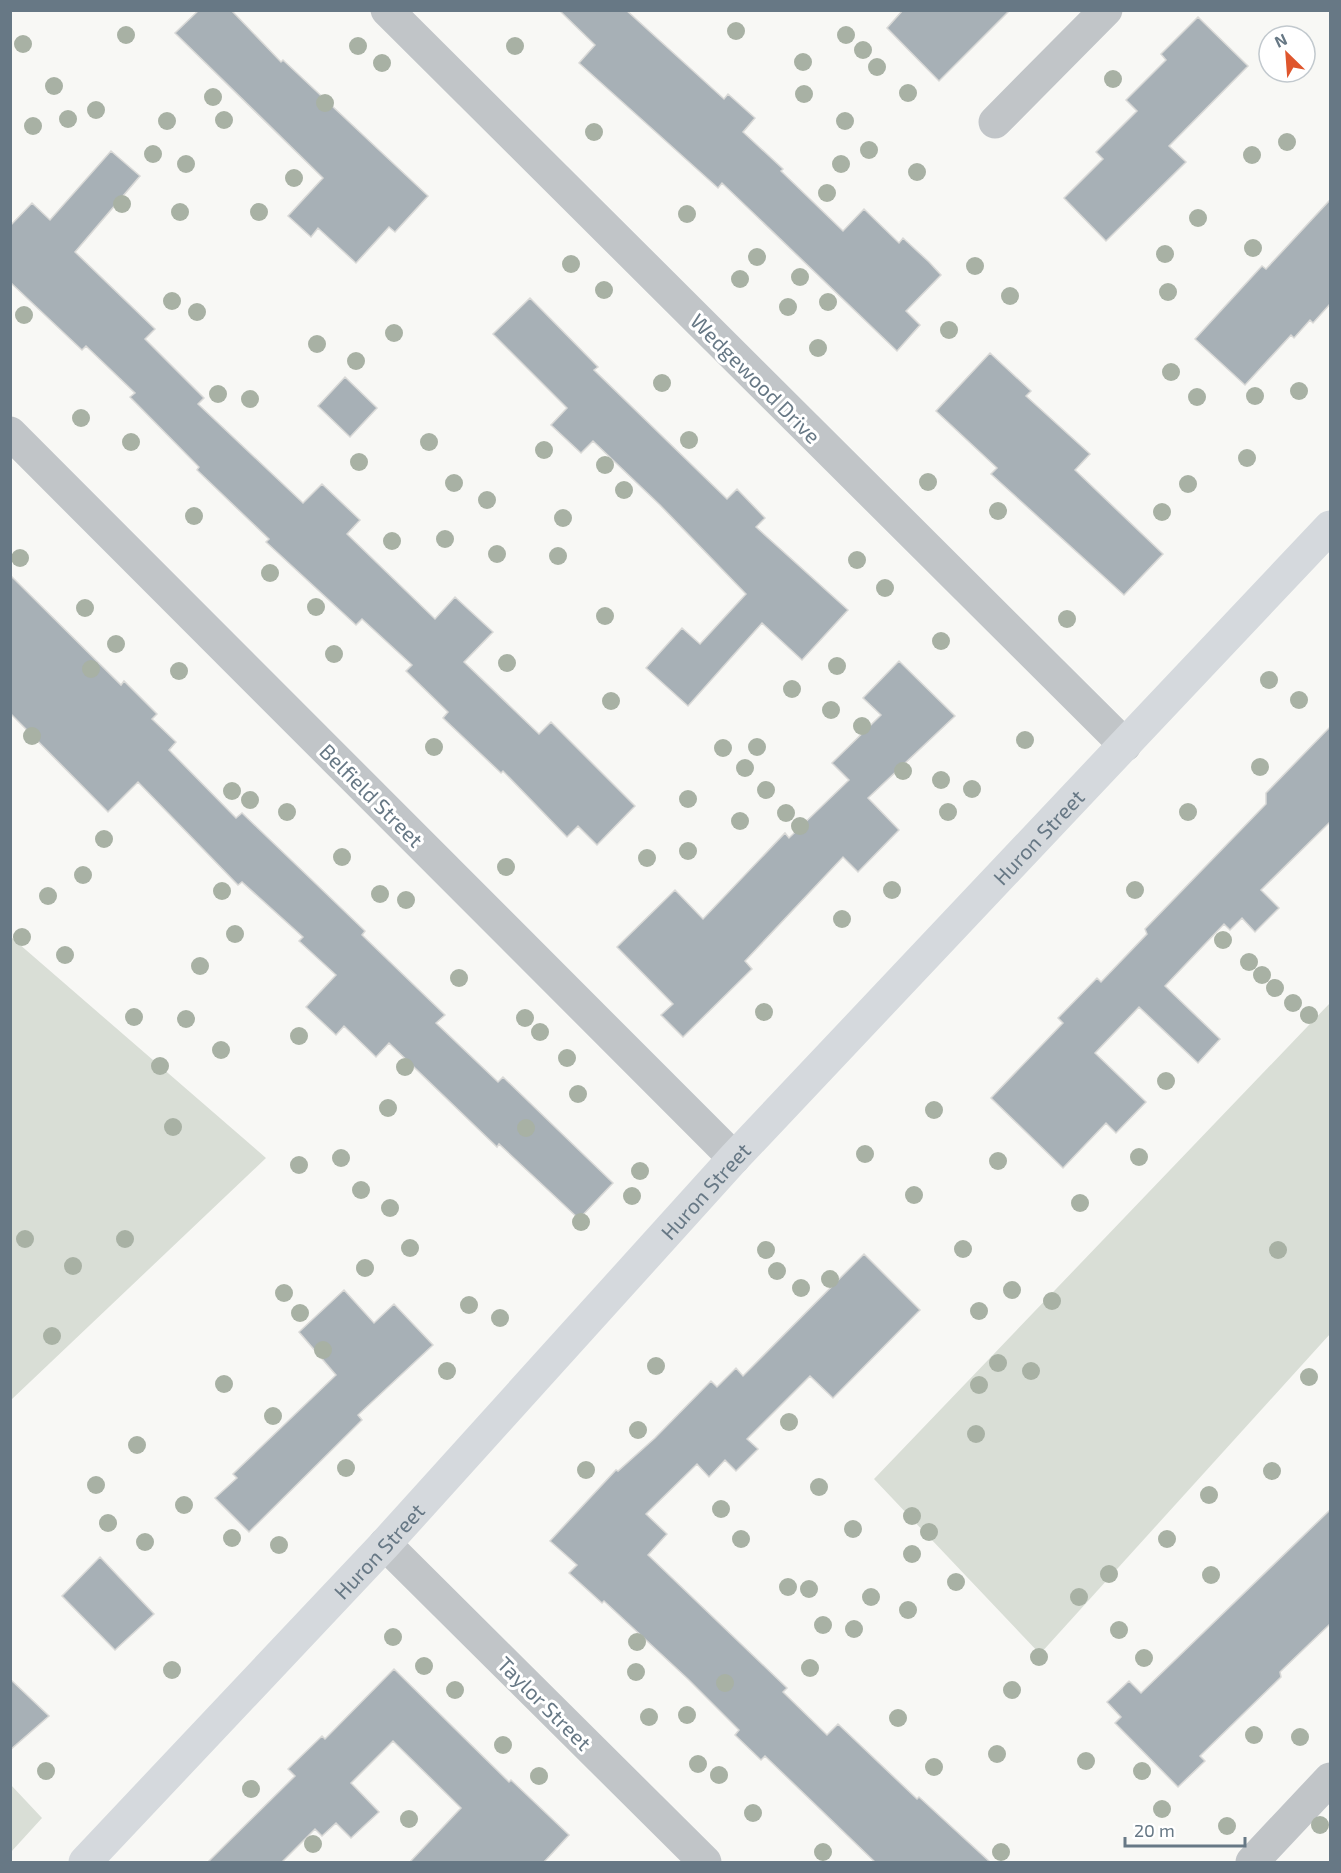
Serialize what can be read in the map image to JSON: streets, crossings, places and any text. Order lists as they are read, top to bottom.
{
  "streets": {
    "main road": ["Huron Street"],
    "street": ["Wedgewood Drive", "Belfield Street", "Taylor Street"]
  },
  "crossings": [
    ["Wedgewood Drive", "Huron Street"],
    ["Belfield Street", "Huron Street"],
    ["Huron Street", "Taylor Street"]
  ],
  "scale_bar": "20 m",
  "north": "top left"
}
